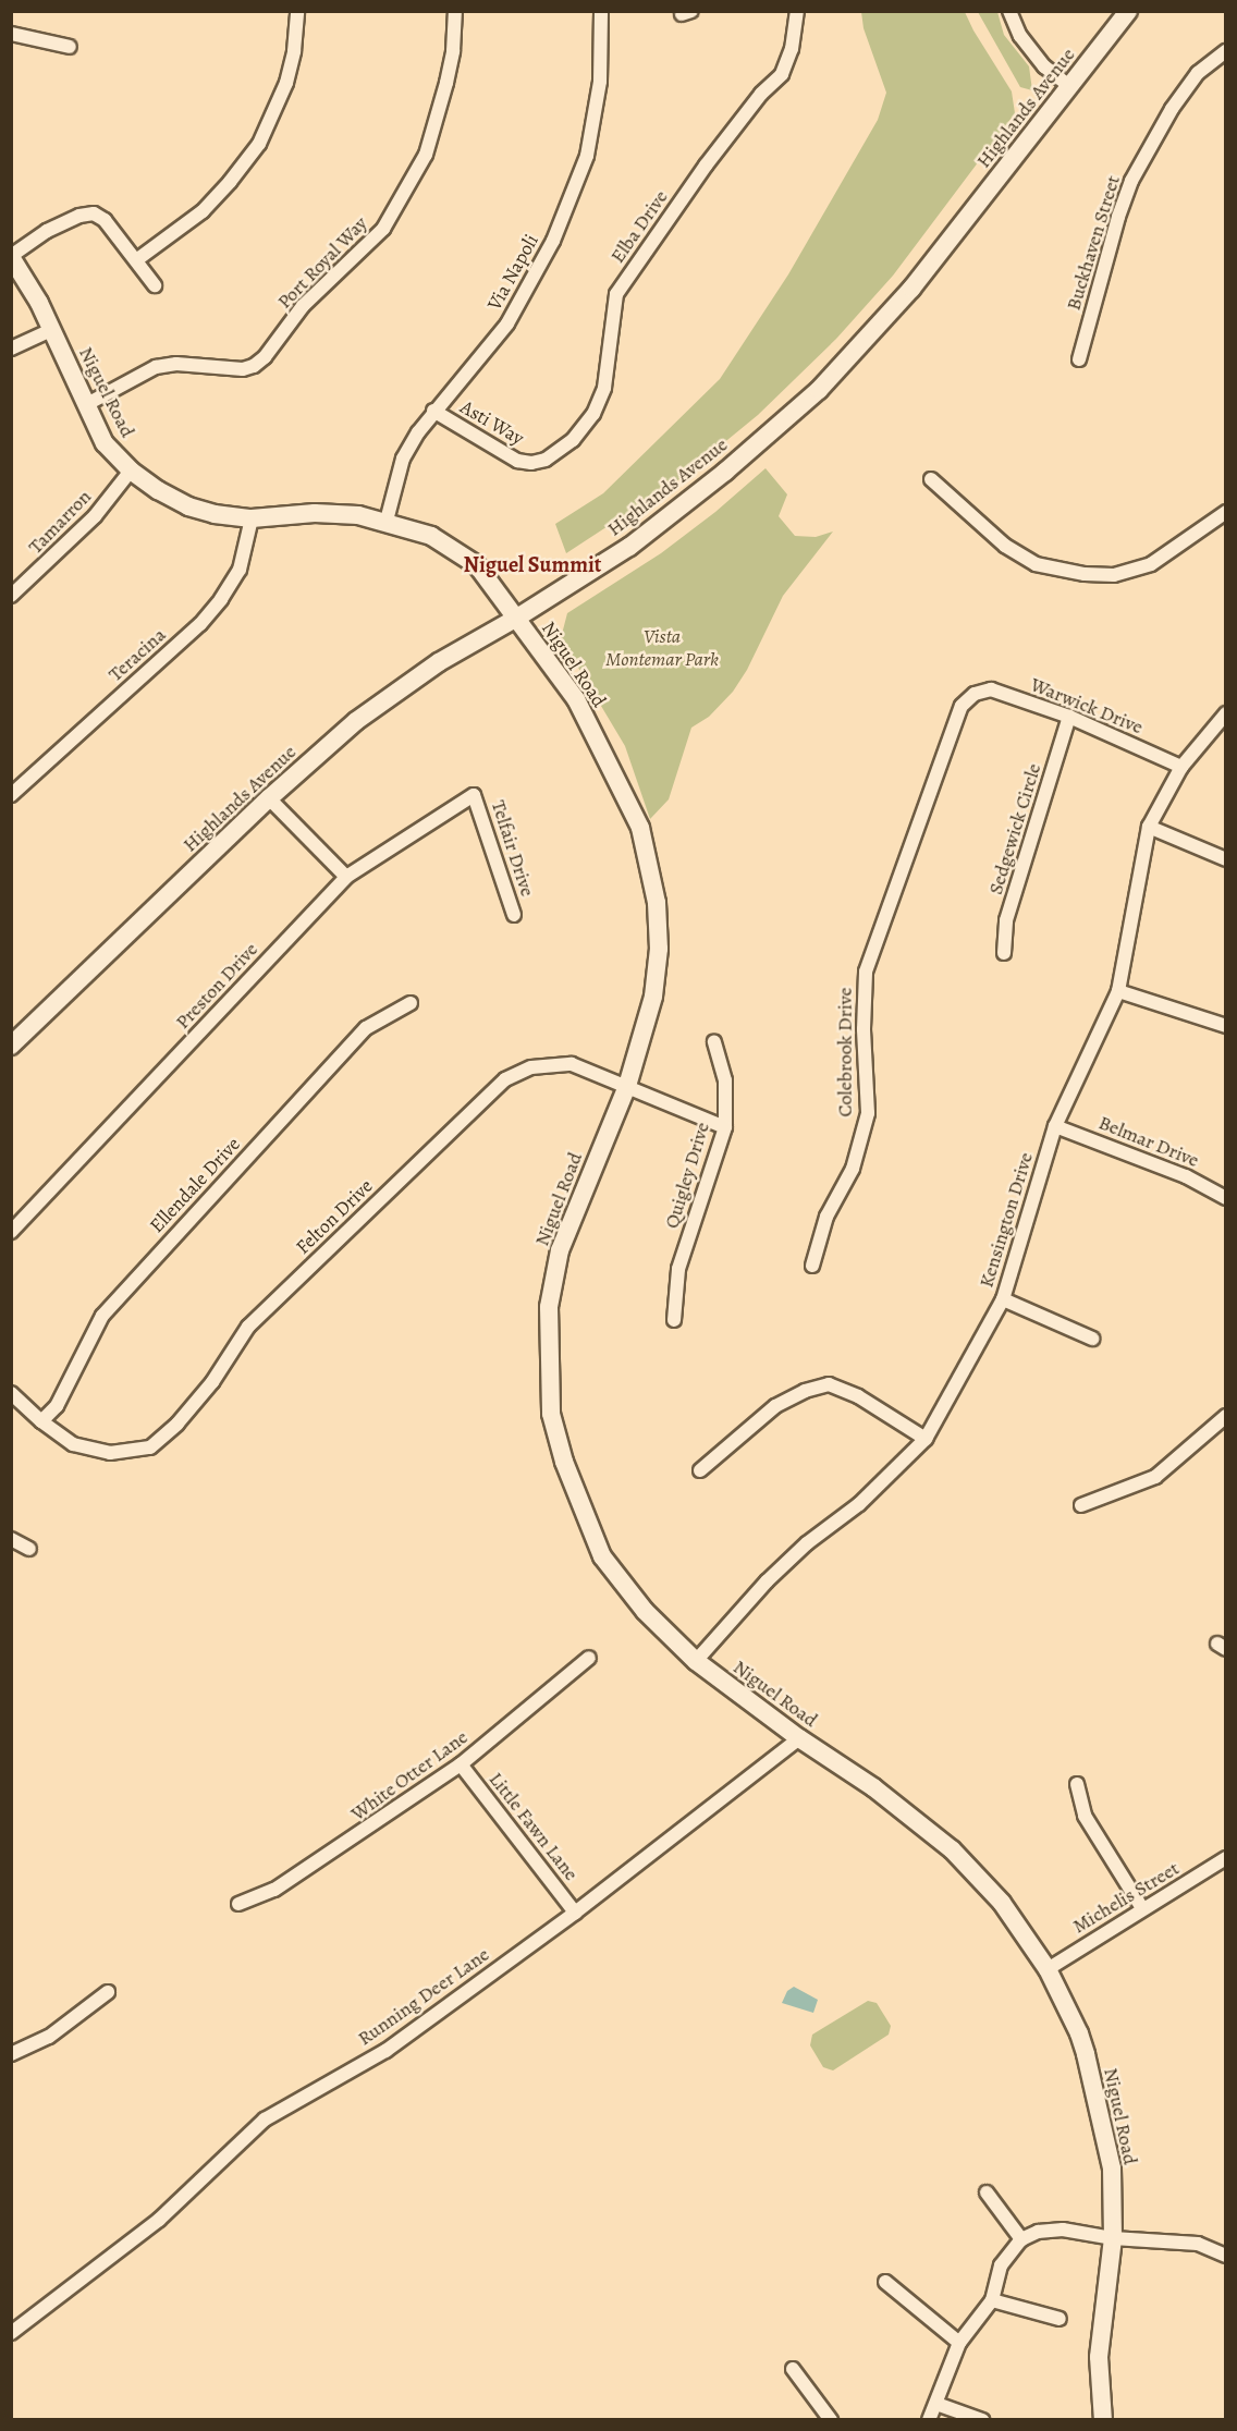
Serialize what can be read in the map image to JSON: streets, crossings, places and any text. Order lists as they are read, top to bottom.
{
  "streets": {
    "main road": ["Highlands Avenue", "Niguel Road"],
    "street": [
      "Elba Drive",
      "Buckhaven Street",
      "Port Royal Way",
      "Via Napoli",
      "Asti Way",
      "Tamarron",
      "Teracina",
      "Warwick Drive",
      "Sedgewick Circle",
      "Telfair Drive",
      "Preston Drive",
      "Colebrook Drive",
      "Belmar Drive",
      "Quigley Drive",
      "Ellendale Drive",
      "Felton Drive",
      "Kensington Drive",
      "White Otter Lane",
      "Little Fawn Lane",
      "Michelis Street",
      "Running Deer Lane"
    ]
  },
  "crossings": [
    ["Highlands Avenue", "Niguel Road"],
    ["Elba Drive", "Asti Way"],
    ["Port Royal Way", "Niguel Road"],
    ["Via Napoli", "Niguel Road"],
    ["Via Napoli", "Asti Way"],
    ["Niguel Road", "Tamarron"],
    ["Niguel Road", "Teracina"],
    ["Niguel Road", "Felton Drive"],
    ["Niguel Road", "Kensington Drive"],
    ["Niguel Road", "Michelis Street"],
    ["Niguel Road", "Running Deer Lane"],
    ["Warwick Drive", "Sedgewick Circle"],
    ["Warwick Drive", "Colebrook Drive"],
    ["Warwick Drive", "Kensington Drive"],
    ["Telfair Drive", "Preston Drive"],
    ["Belmar Drive", "Kensington Drive"],
    ["Quigley Drive", "Felton Drive"],
    ["Ellendale Drive", "Felton Drive"],
    ["White Otter Lane", "Little Fawn Lane"],
    ["Little Fawn Lane", "Running Deer Lane"]
  ],
  "districts": ["Niguel Summit"],
  "parks": ["Vista Montemar Park"]
}
